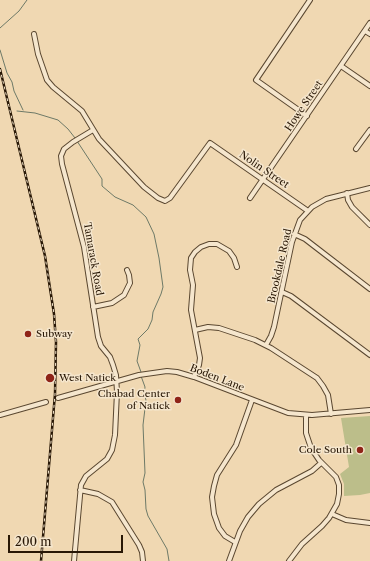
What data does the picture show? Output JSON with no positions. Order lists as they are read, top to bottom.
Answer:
{
  "streets": {
    "street": [
      "Howe Street",
      "Nolin Street",
      "Tamarack Road",
      "Brookdale Road",
      "Boden Lane"
    ]
  },
  "crossings": [
    ["Howe Street", "Nolin Street"],
    ["Nolin Street", "Tamarack Road"],
    ["Nolin Street", "Brookdale Road"],
    ["Tamarack Road", "Boden Lane"]
  ],
  "places": [
    "Subway",
    "West Natick",
    "Chabad Center of Natick",
    "Cole South"
  ],
  "scale_bar": "200 m"
}
